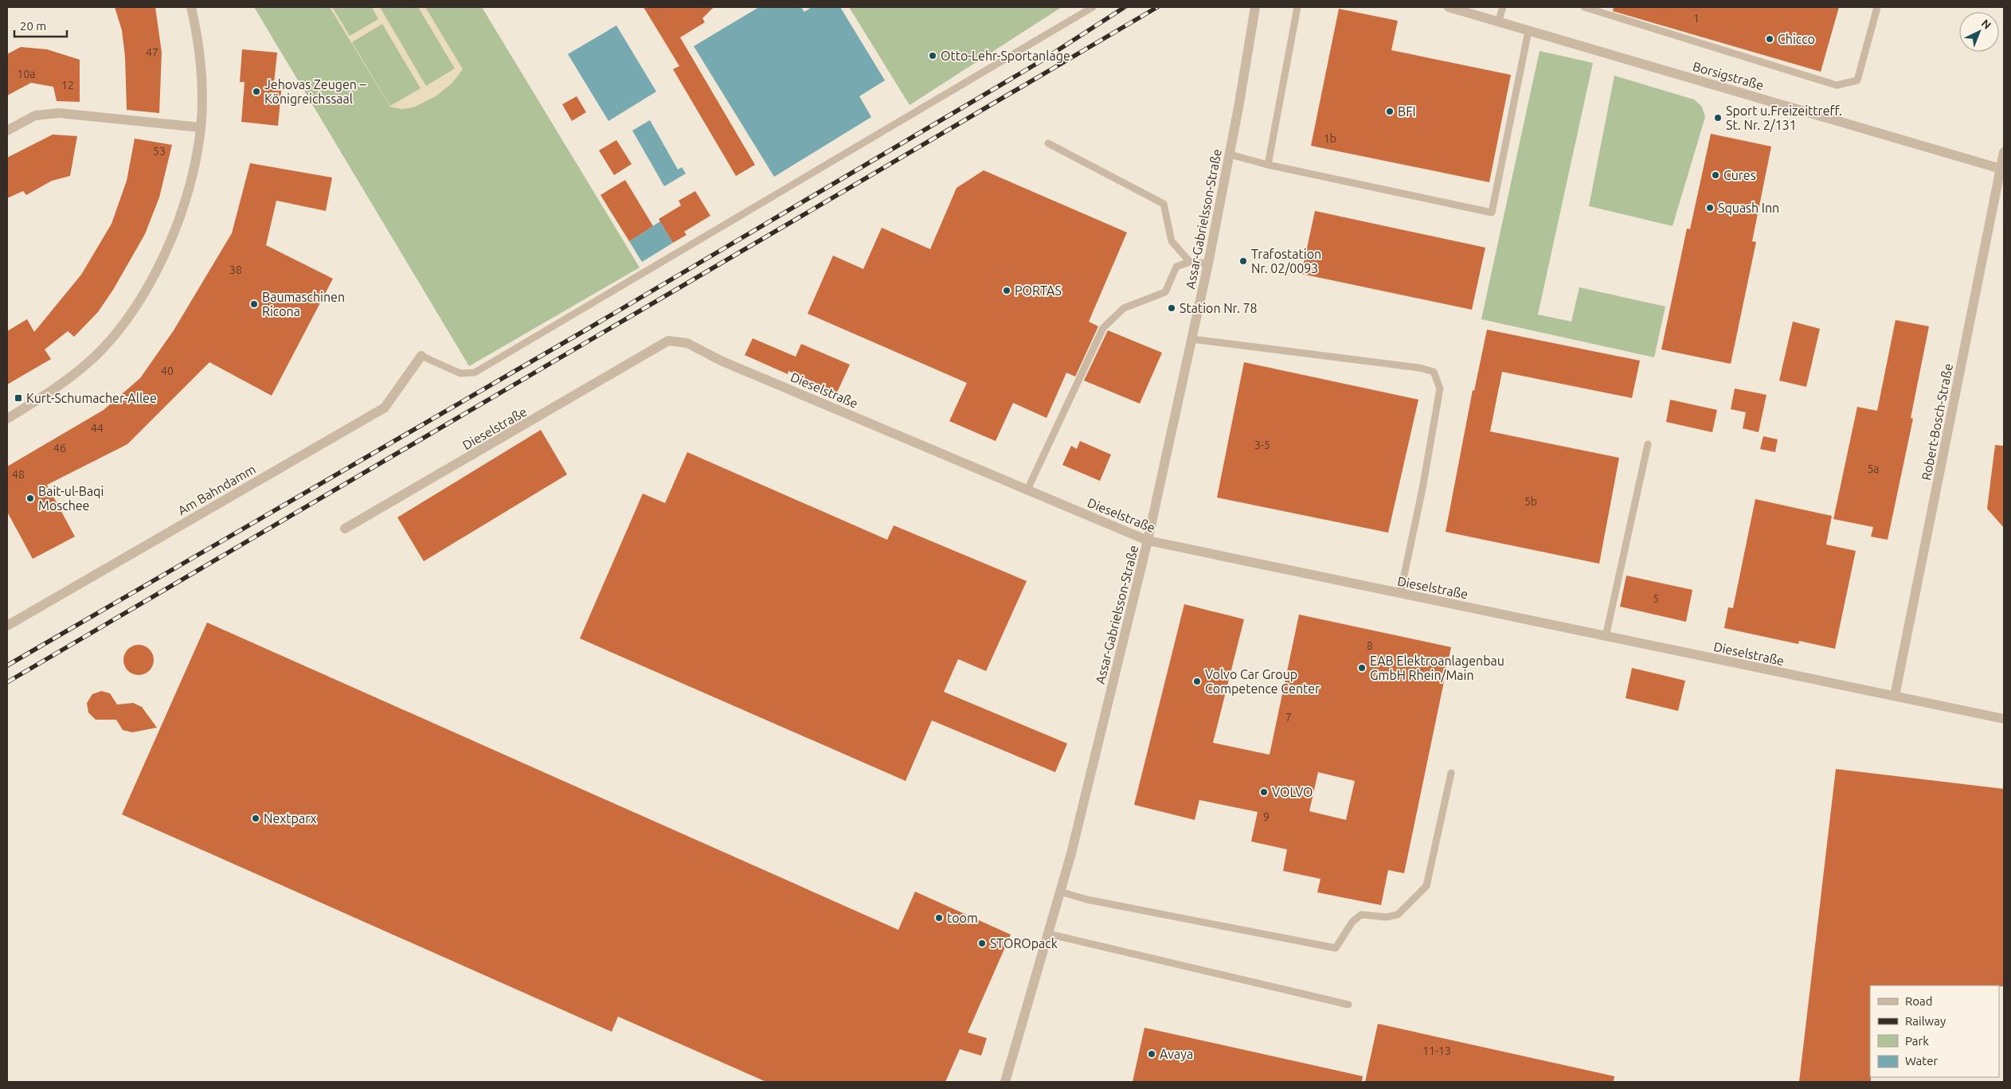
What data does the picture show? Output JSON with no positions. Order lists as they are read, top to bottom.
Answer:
{
  "streets": {
    "street": [
      "Borsigstraße",
      "Assar-Gabrielsson-Straße",
      "Dieselstraße",
      "Robert-Bosch-Straße",
      "Am Bahndamm"
    ]
  },
  "crossings": [
    ["Borsigstraße", "Robert-Bosch-Straße"],
    ["Assar-Gabrielsson-Straße", "Dieselstraße"],
    ["Dieselstraße", "Robert-Bosch-Straße"]
  ],
  "places": {
    "other": [
      "Chicco",
      "Otto-Lehr-Sportanlage",
      "Jehovas Zeugen – Königreichssaal",
      "BFI",
      "Sport u.Freizeittreff. St. Nr. 2/131",
      "Cures",
      "Squash Inn",
      "Trafostation Nr. 02/0093",
      "PORTAS",
      "Baumaschinen Ricona",
      "Station Nr. 78",
      "Bait-ul-Baqi Moschee",
      "EAB Elektroanlagenbau GmbH Rhein/Main",
      "Volvo Car Group Competence Center",
      "VOLVO",
      "Nextparx",
      "toom",
      "STOROpack",
      "Avaya"
    ],
    "transit": ["Kurt-Schumacher-Allee"]
  },
  "house_numbers": [
    "1",
    "47",
    "10a",
    "12",
    "1b",
    "53",
    "38",
    "40",
    "44",
    "3-5",
    "46",
    "5a",
    "48",
    "5b",
    "5",
    "8",
    "7",
    "9",
    "11-13"
  ],
  "legend": [
    "Road",
    "Railway",
    "Park",
    "Water"
  ],
  "scale_bar": "20 m",
  "north": "top right"
}
